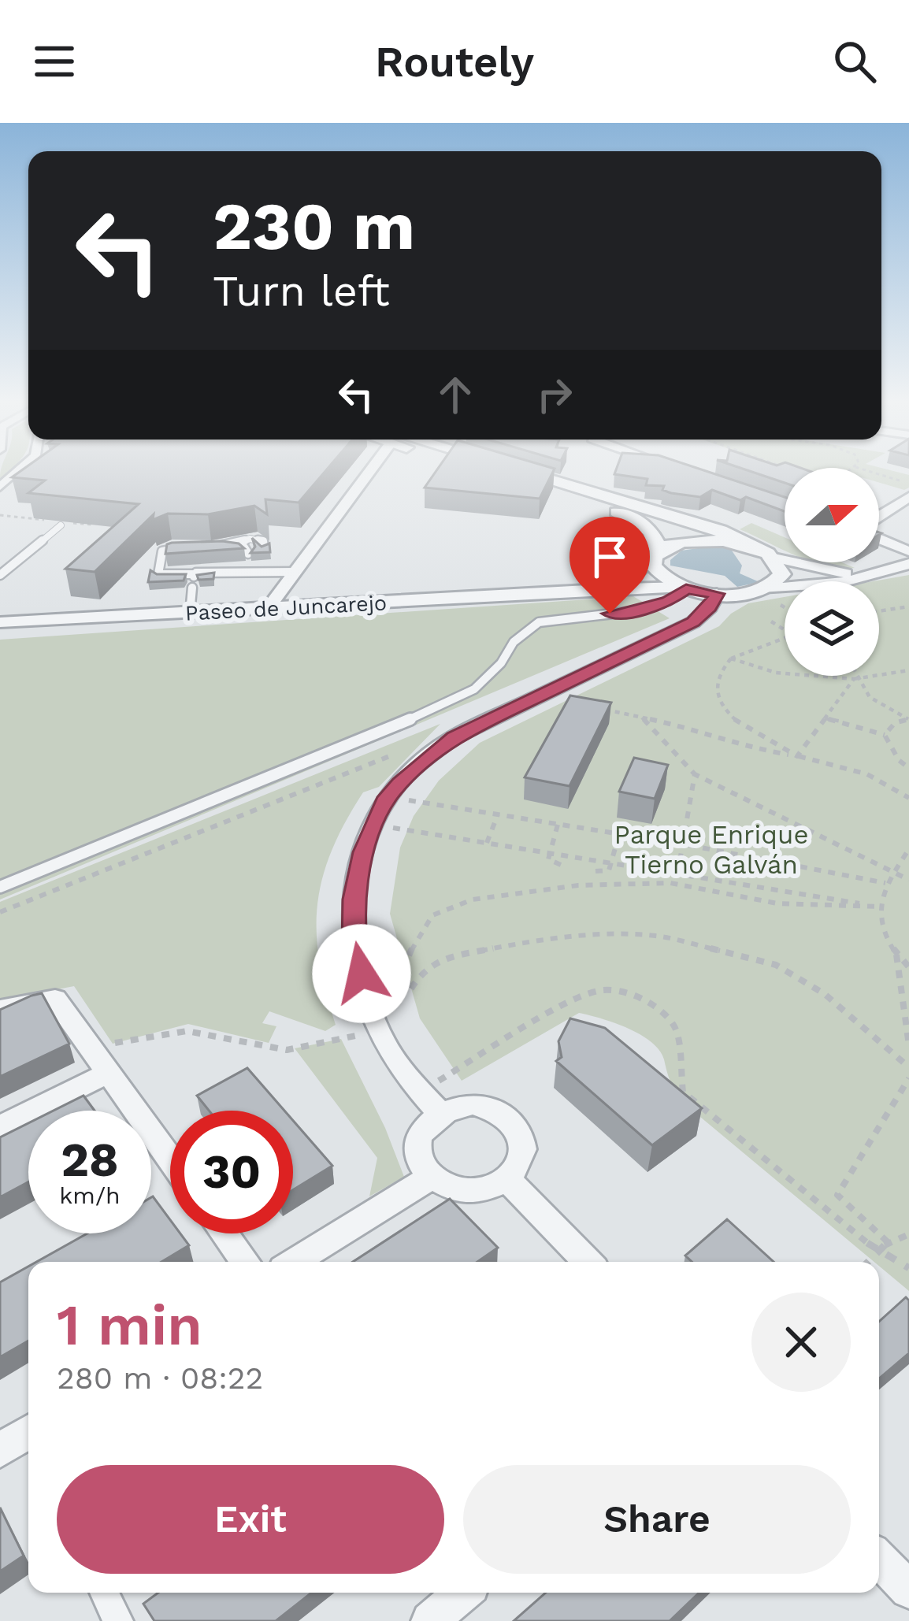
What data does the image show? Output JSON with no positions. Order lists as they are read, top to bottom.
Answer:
{
  "streets": {
    "street": ["Paseo de Juncarejo"]
  },
  "parks": ["Parque Enrique Tierno Galván"],
  "north": "right",
  "page": {
    "header": "Routely",
    "turn": ["230 m", "Turn left"],
    "speed": "28 km/h",
    "limit": "30",
    "heading": ["1 min", "280 m · 08:22"],
    "buttons": ["Exit", "Share"]
  }
}
